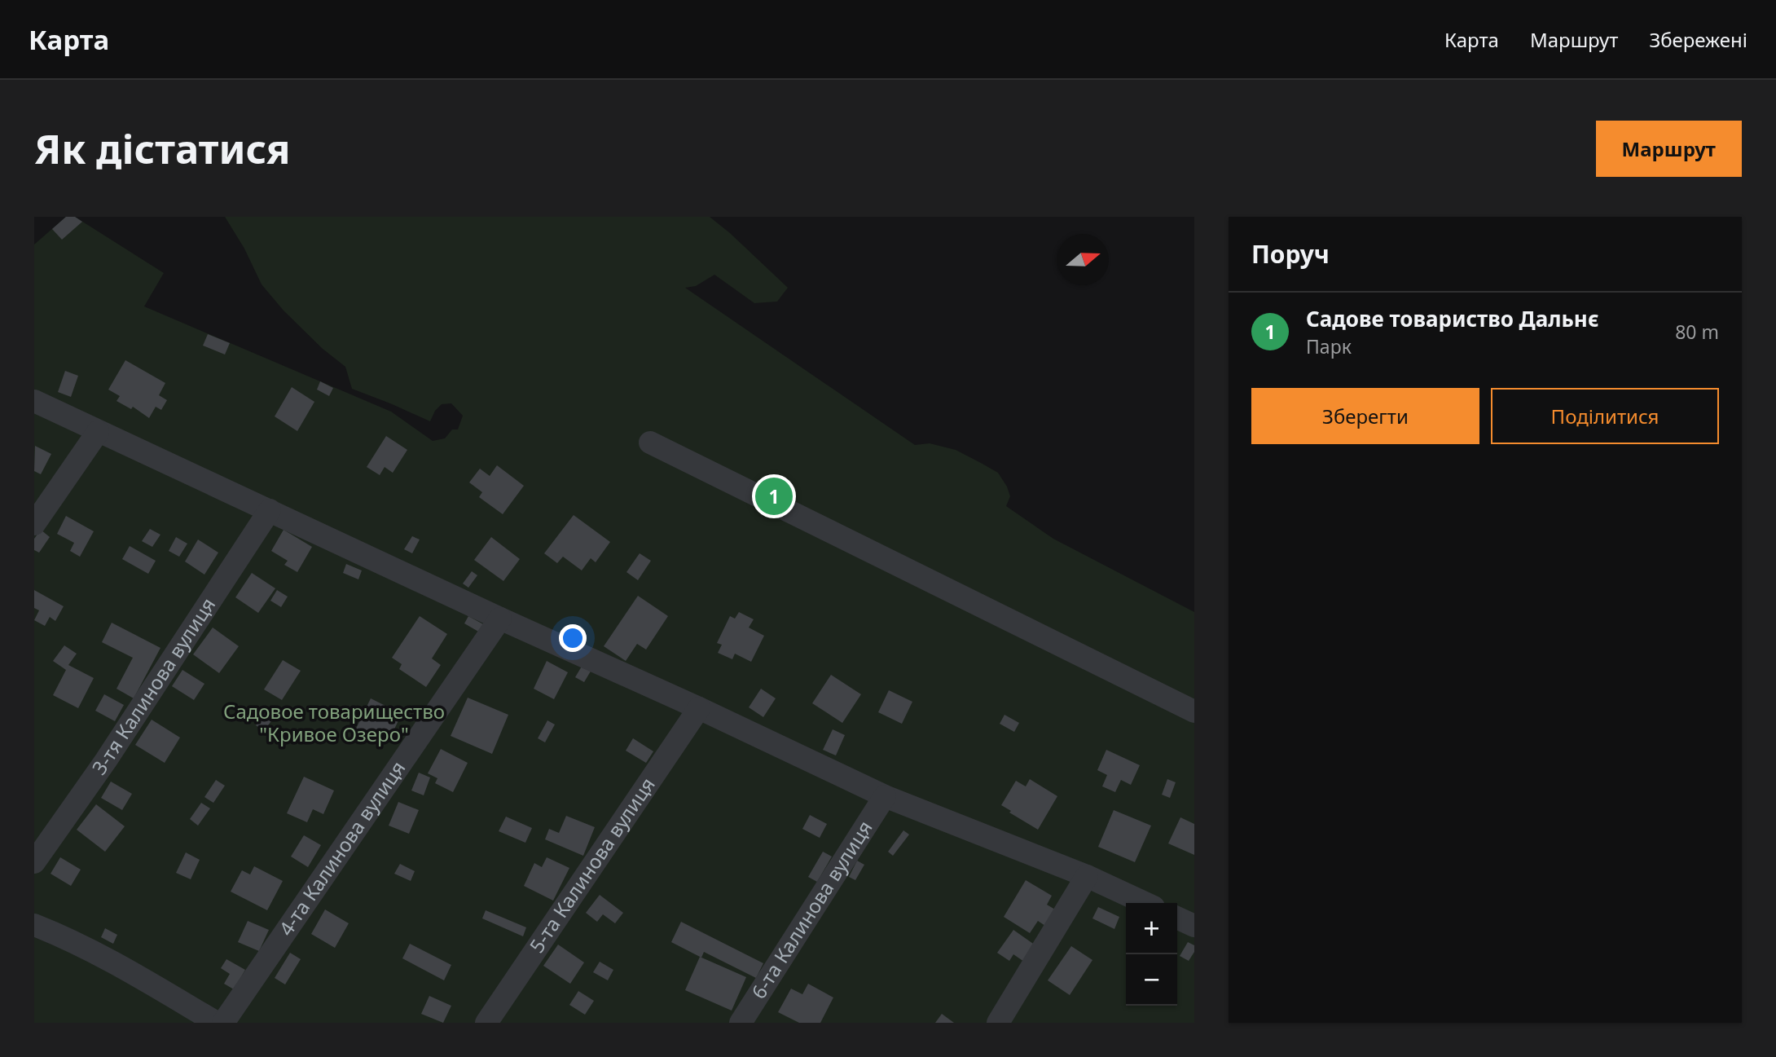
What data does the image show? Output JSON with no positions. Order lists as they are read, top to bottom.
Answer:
{
  "streets": {
    "street": [
      "3-тя Калинова вулиця",
      "4-та Калинова вулиця",
      "5-та Калинова вулиця",
      "6-та Калинова вулиця"
    ]
  },
  "parks": ["Садовое товарищество \"Кривое Озеро\""],
  "north": "right",
  "page": {
    "header": "Карта",
    "nav": ["Карта", "Маршрут", "Збережені"],
    "buttons": [
      "Маршрут",
      ["Зберегти", "Поділитися"]
    ],
    "title": "Як дістатися",
    "heading": "Поруч",
    "list": [
      {
        "mark": "1",
        "name": "Садове товариство Дальнє",
        "note": "Парк",
        "value": "80 m"
      }
    ],
    "pins": "1",
    "map_buttons": ["+", "−"]
  }
}
